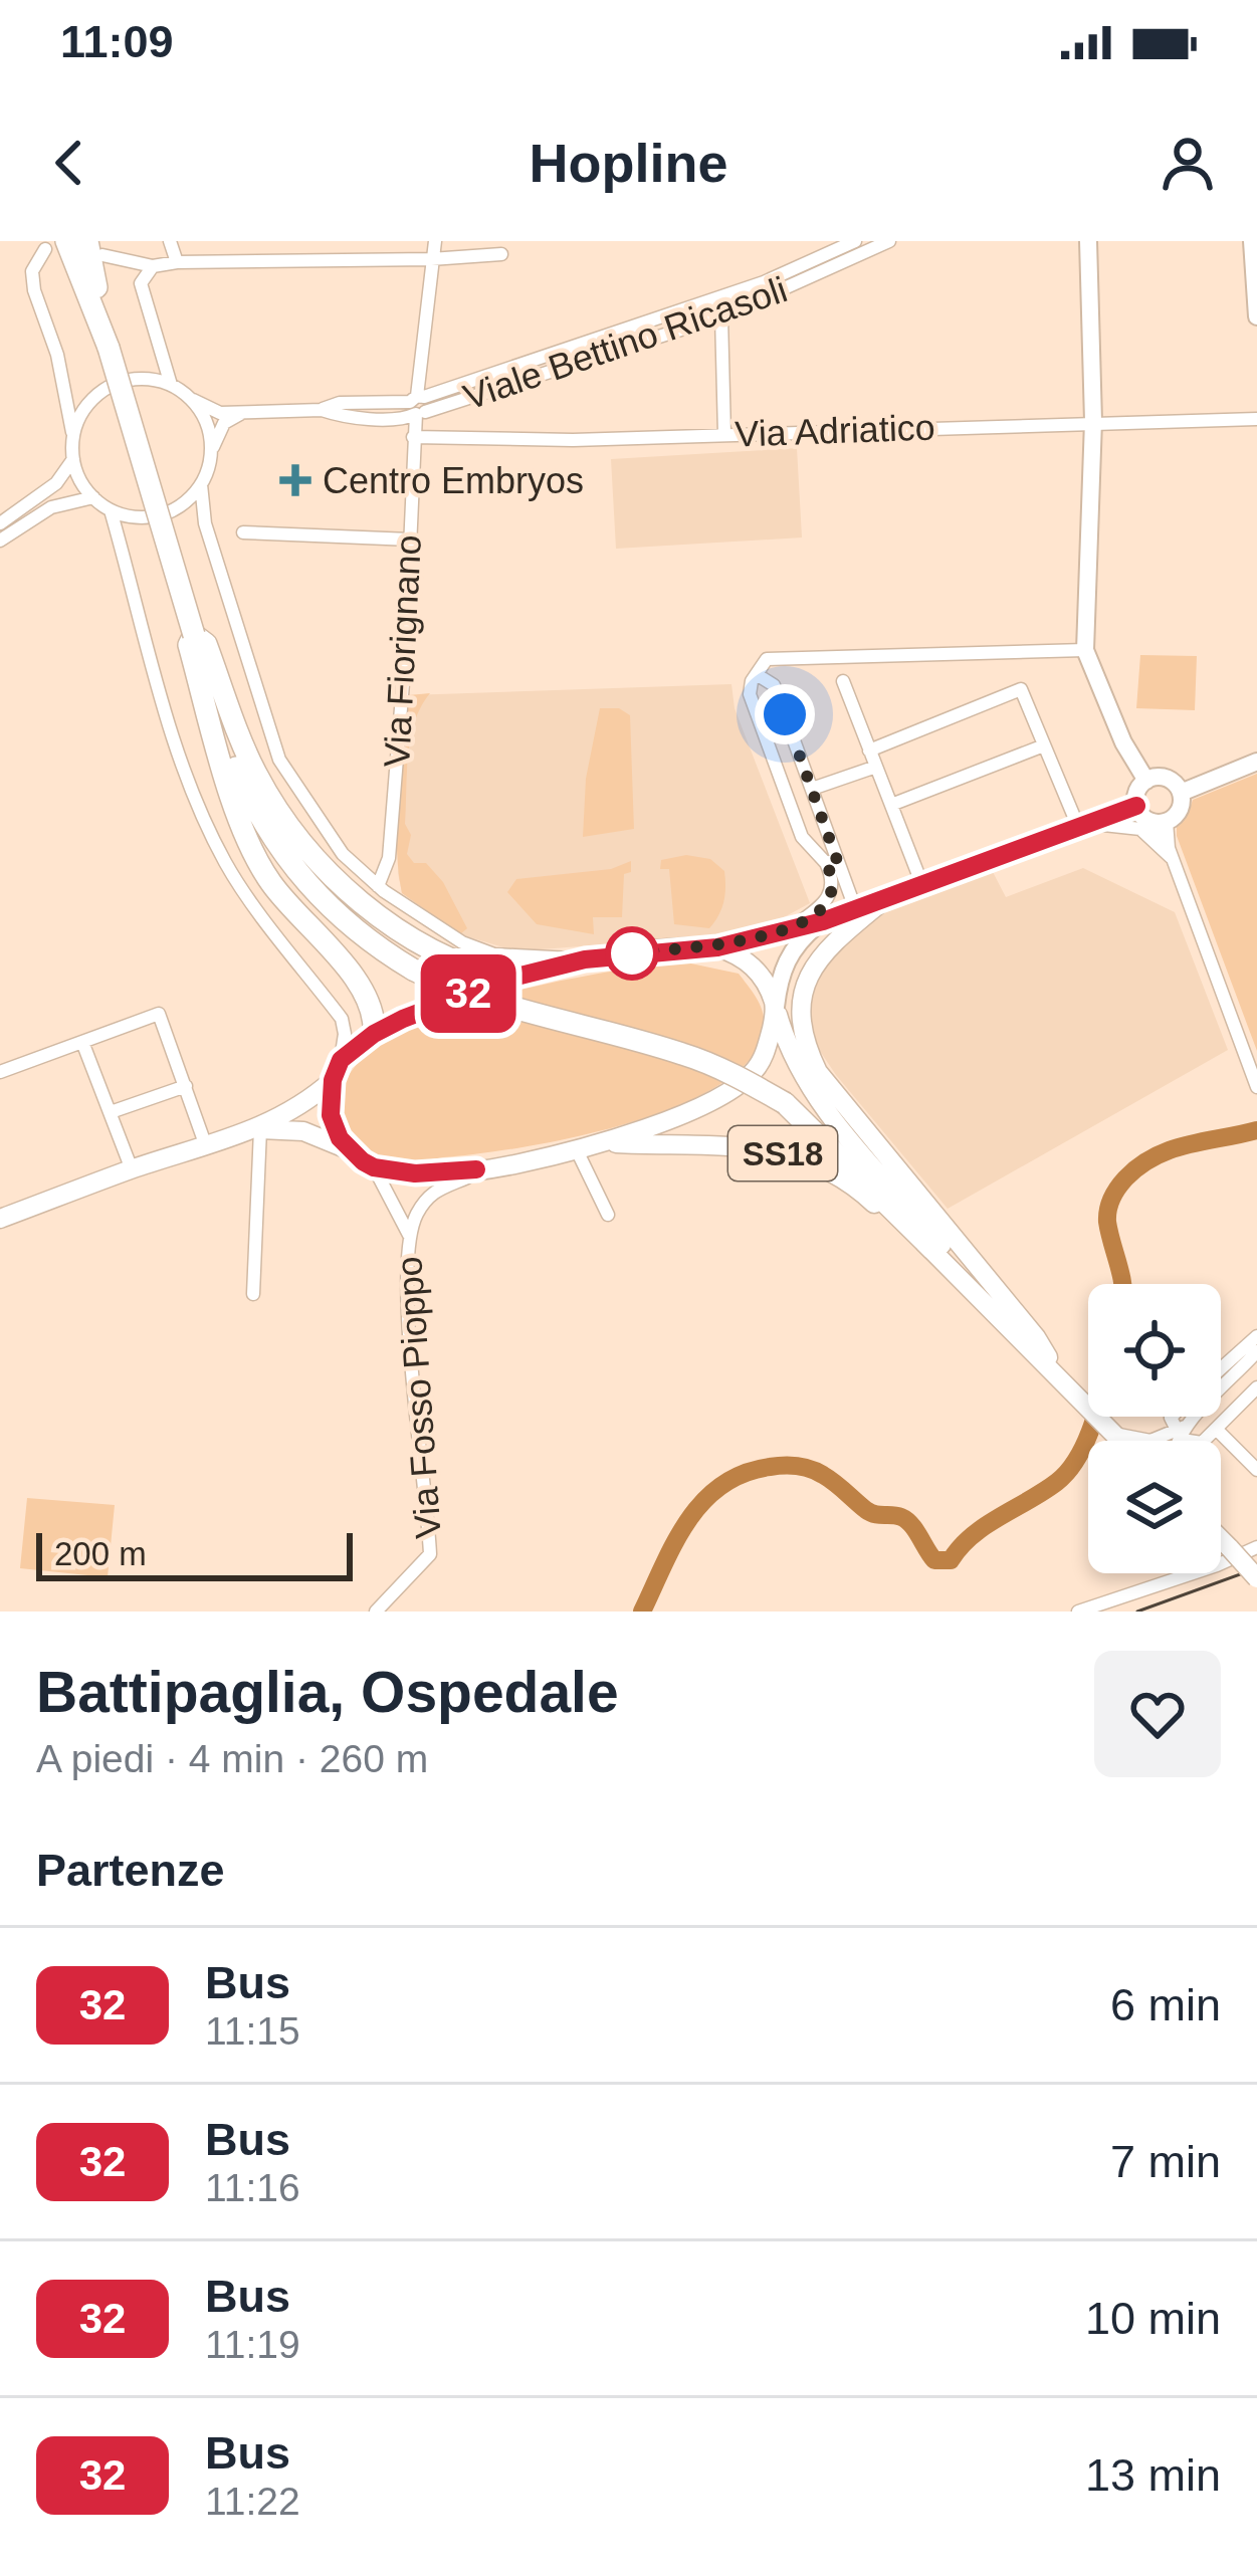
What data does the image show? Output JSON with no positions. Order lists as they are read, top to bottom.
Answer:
{
  "streets": {
    "main road": ["SS18"],
    "street": [
      "Viale Bettino Ricasoli",
      "Via Adriatico",
      "Via Fiorignano",
      "Via Fosso Pioppo"
    ]
  },
  "crossings": [
    ["Viale Bettino Ricasoli", "Via Fiorignano"],
    ["Via Adriatico", "Via Fiorignano"]
  ],
  "places": {
    "health": ["Centro Embryos"]
  },
  "lines": ["bus line 32"],
  "scale_bar": "200 m",
  "page": {
    "status": "11:09",
    "header": "Hopline",
    "on_map": "32",
    "scale": "200 m",
    "heading": [
      ["Battipaglia, Ospedale", "A piedi · 4 min · 260 m"],
      "Partenze"
    ],
    "list": [
      {
        "mark": "32",
        "name": "Bus",
        "note": "11:15",
        "value": "6 min"
      },
      {
        "mark": "32",
        "name": "Bus",
        "note": "11:16",
        "value": "7 min"
      },
      {
        "mark": "32",
        "name": "Bus",
        "note": "11:19",
        "value": "10 min"
      },
      {
        "mark": "32",
        "name": "Bus",
        "note": "11:22",
        "value": "13 min"
      }
    ]
  }
}
